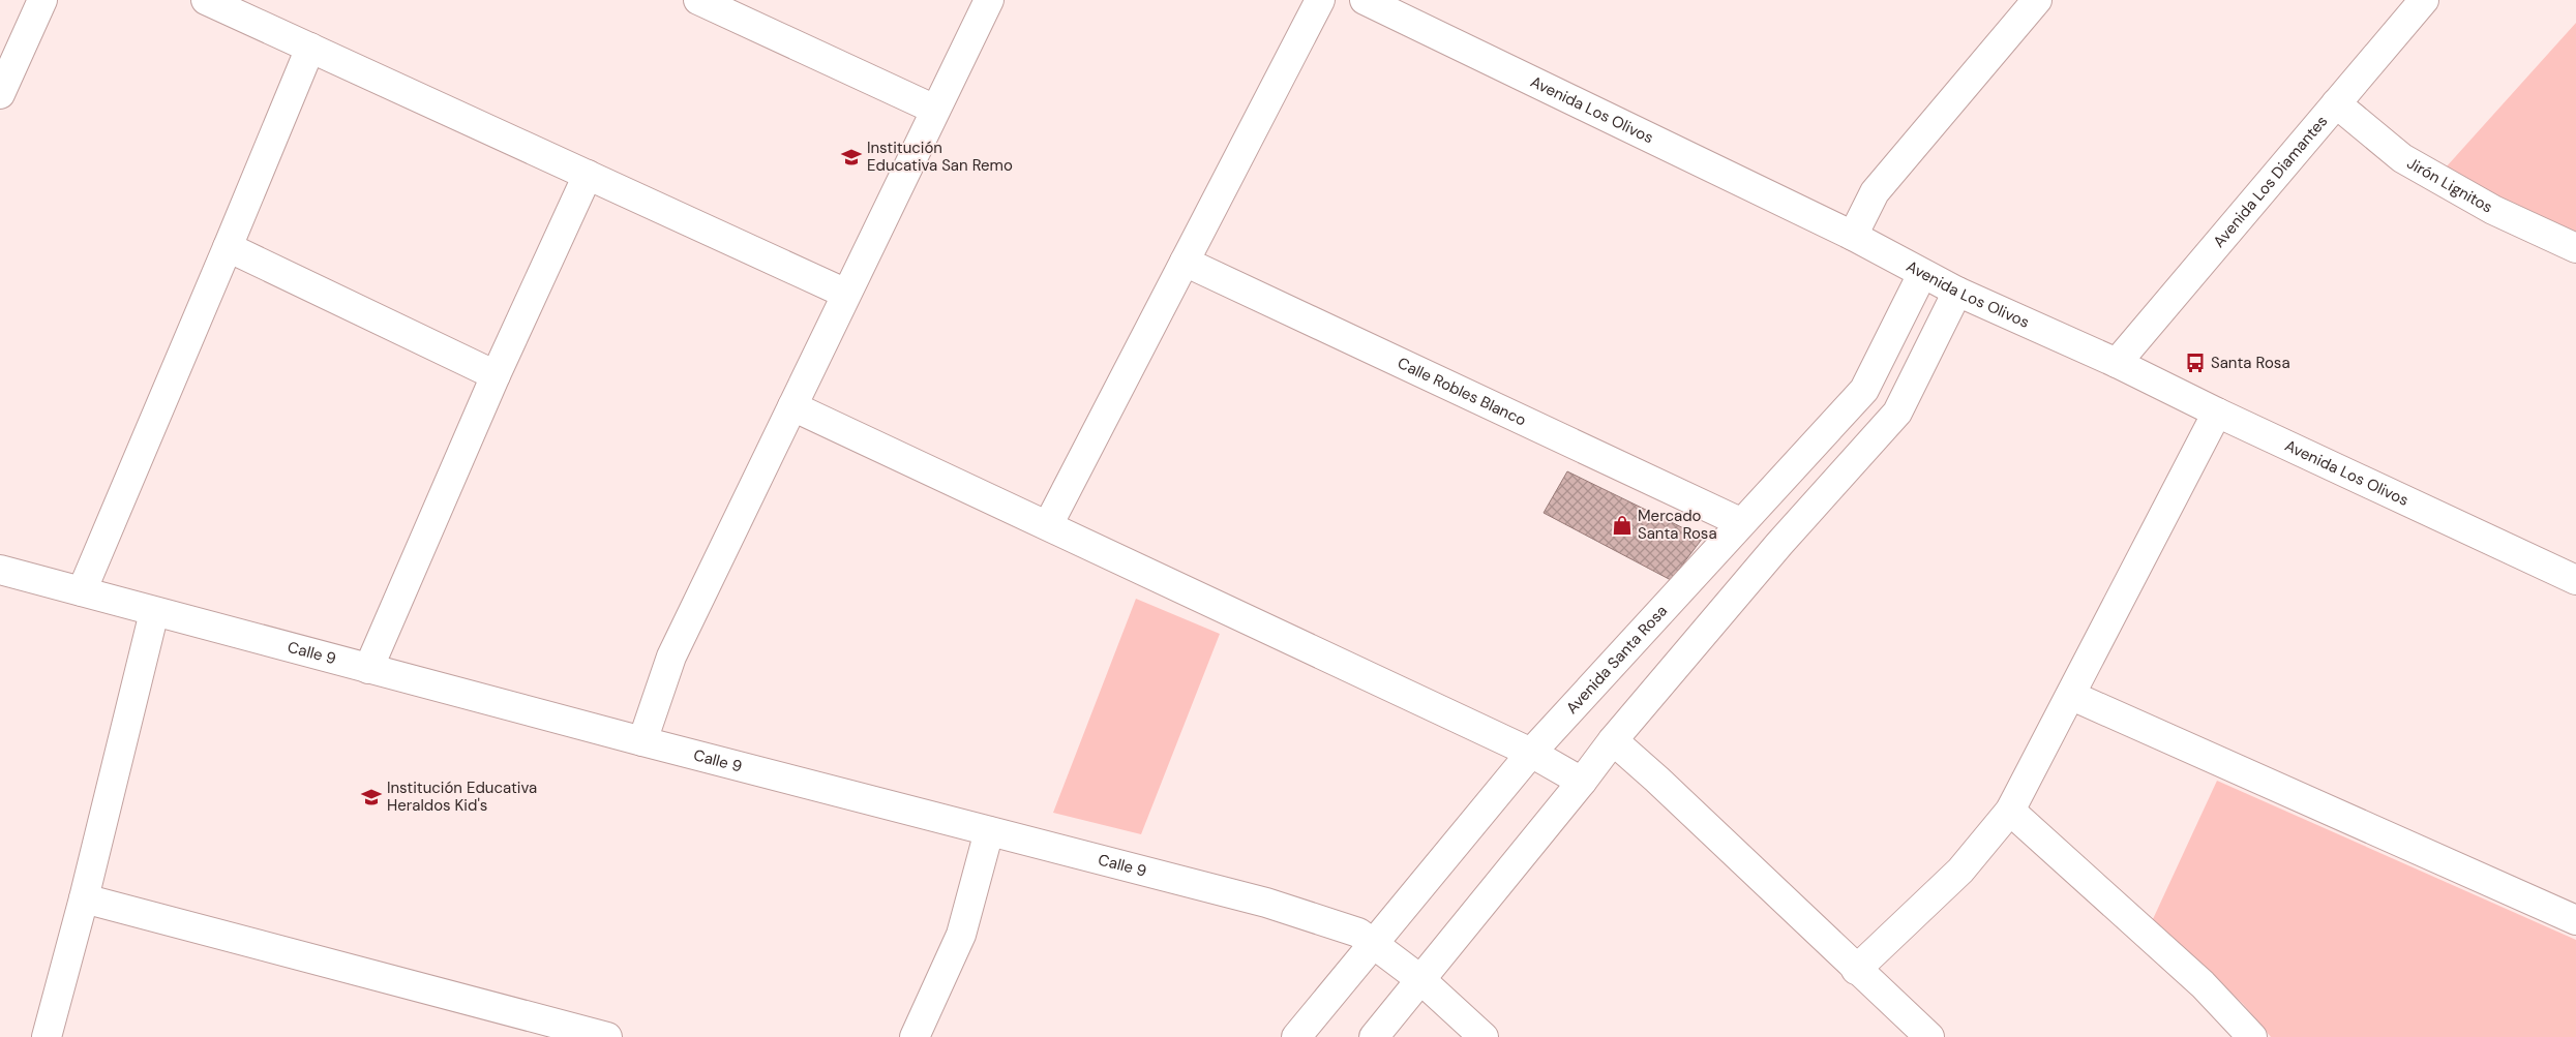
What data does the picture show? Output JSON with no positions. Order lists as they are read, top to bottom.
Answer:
{
  "streets": {
    "street": [
      "Avenida Los Olivos",
      "Avenida Los Diamantes",
      "Jirón Lignitos",
      "Calle Robles Blanco",
      "Calle 9",
      "Avenida Santa Rosa"
    ]
  },
  "crossings": [
    ["Avenida Los Olivos", "Avenida Los Diamantes"],
    ["Avenida Los Olivos", "Avenida Santa Rosa"],
    ["Avenida Los Diamantes", "Jirón Lignitos"],
    ["Calle Robles Blanco", "Avenida Santa Rosa"],
    ["Calle 9", "Avenida Santa Rosa"]
  ],
  "places": {
    "school or university": ["Institución Educativa San Remo", "Institución Educativa Heraldos Kid's"],
    "bus stop": ["Santa Rosa"],
    "shop": ["Mercado Santa Rosa"]
  }
}
